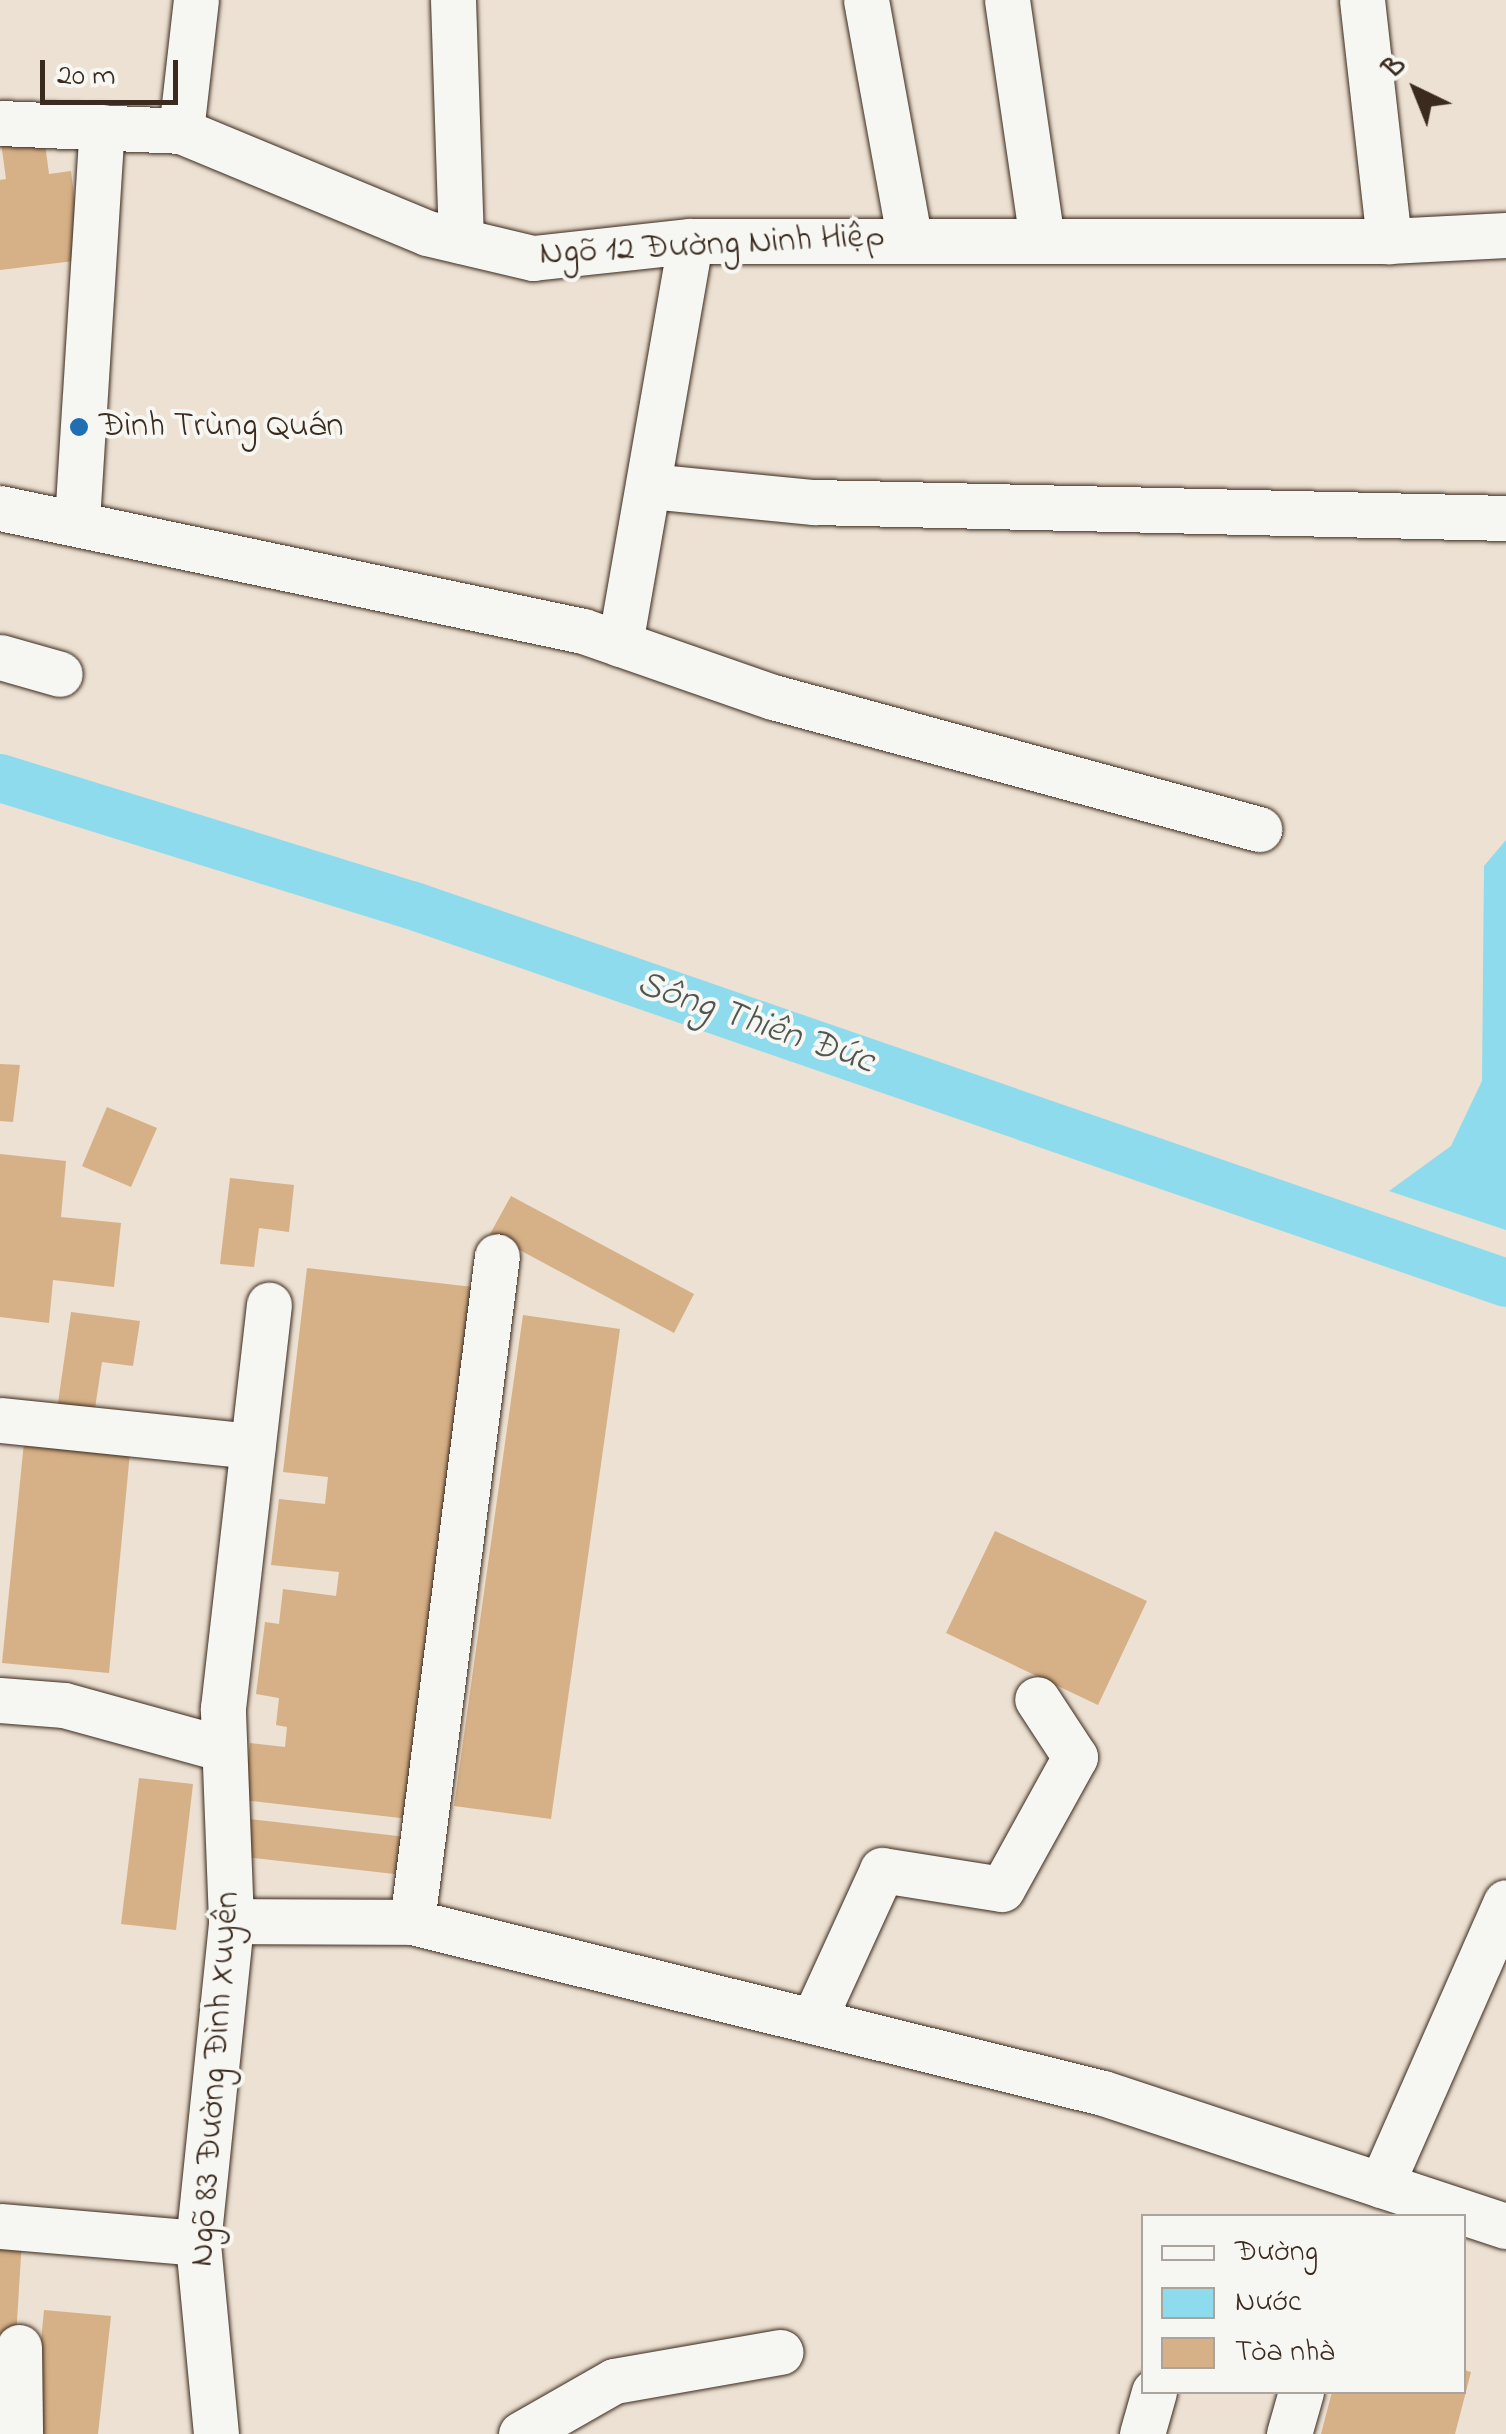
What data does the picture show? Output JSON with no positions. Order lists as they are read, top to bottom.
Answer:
{
  "streets": {
    "street": ["Ngõ 12 Đường Ninh Hiệp", "Ngõ 83 Đường Đình Xuyên"]
  },
  "water": ["Sông Thiên Đức"],
  "places": ["Đình Trùng Quán"],
  "legend": ["Đường", "Nước", "Tòa nhà"],
  "scale_bar": "20 m",
  "north": "top left"
}
